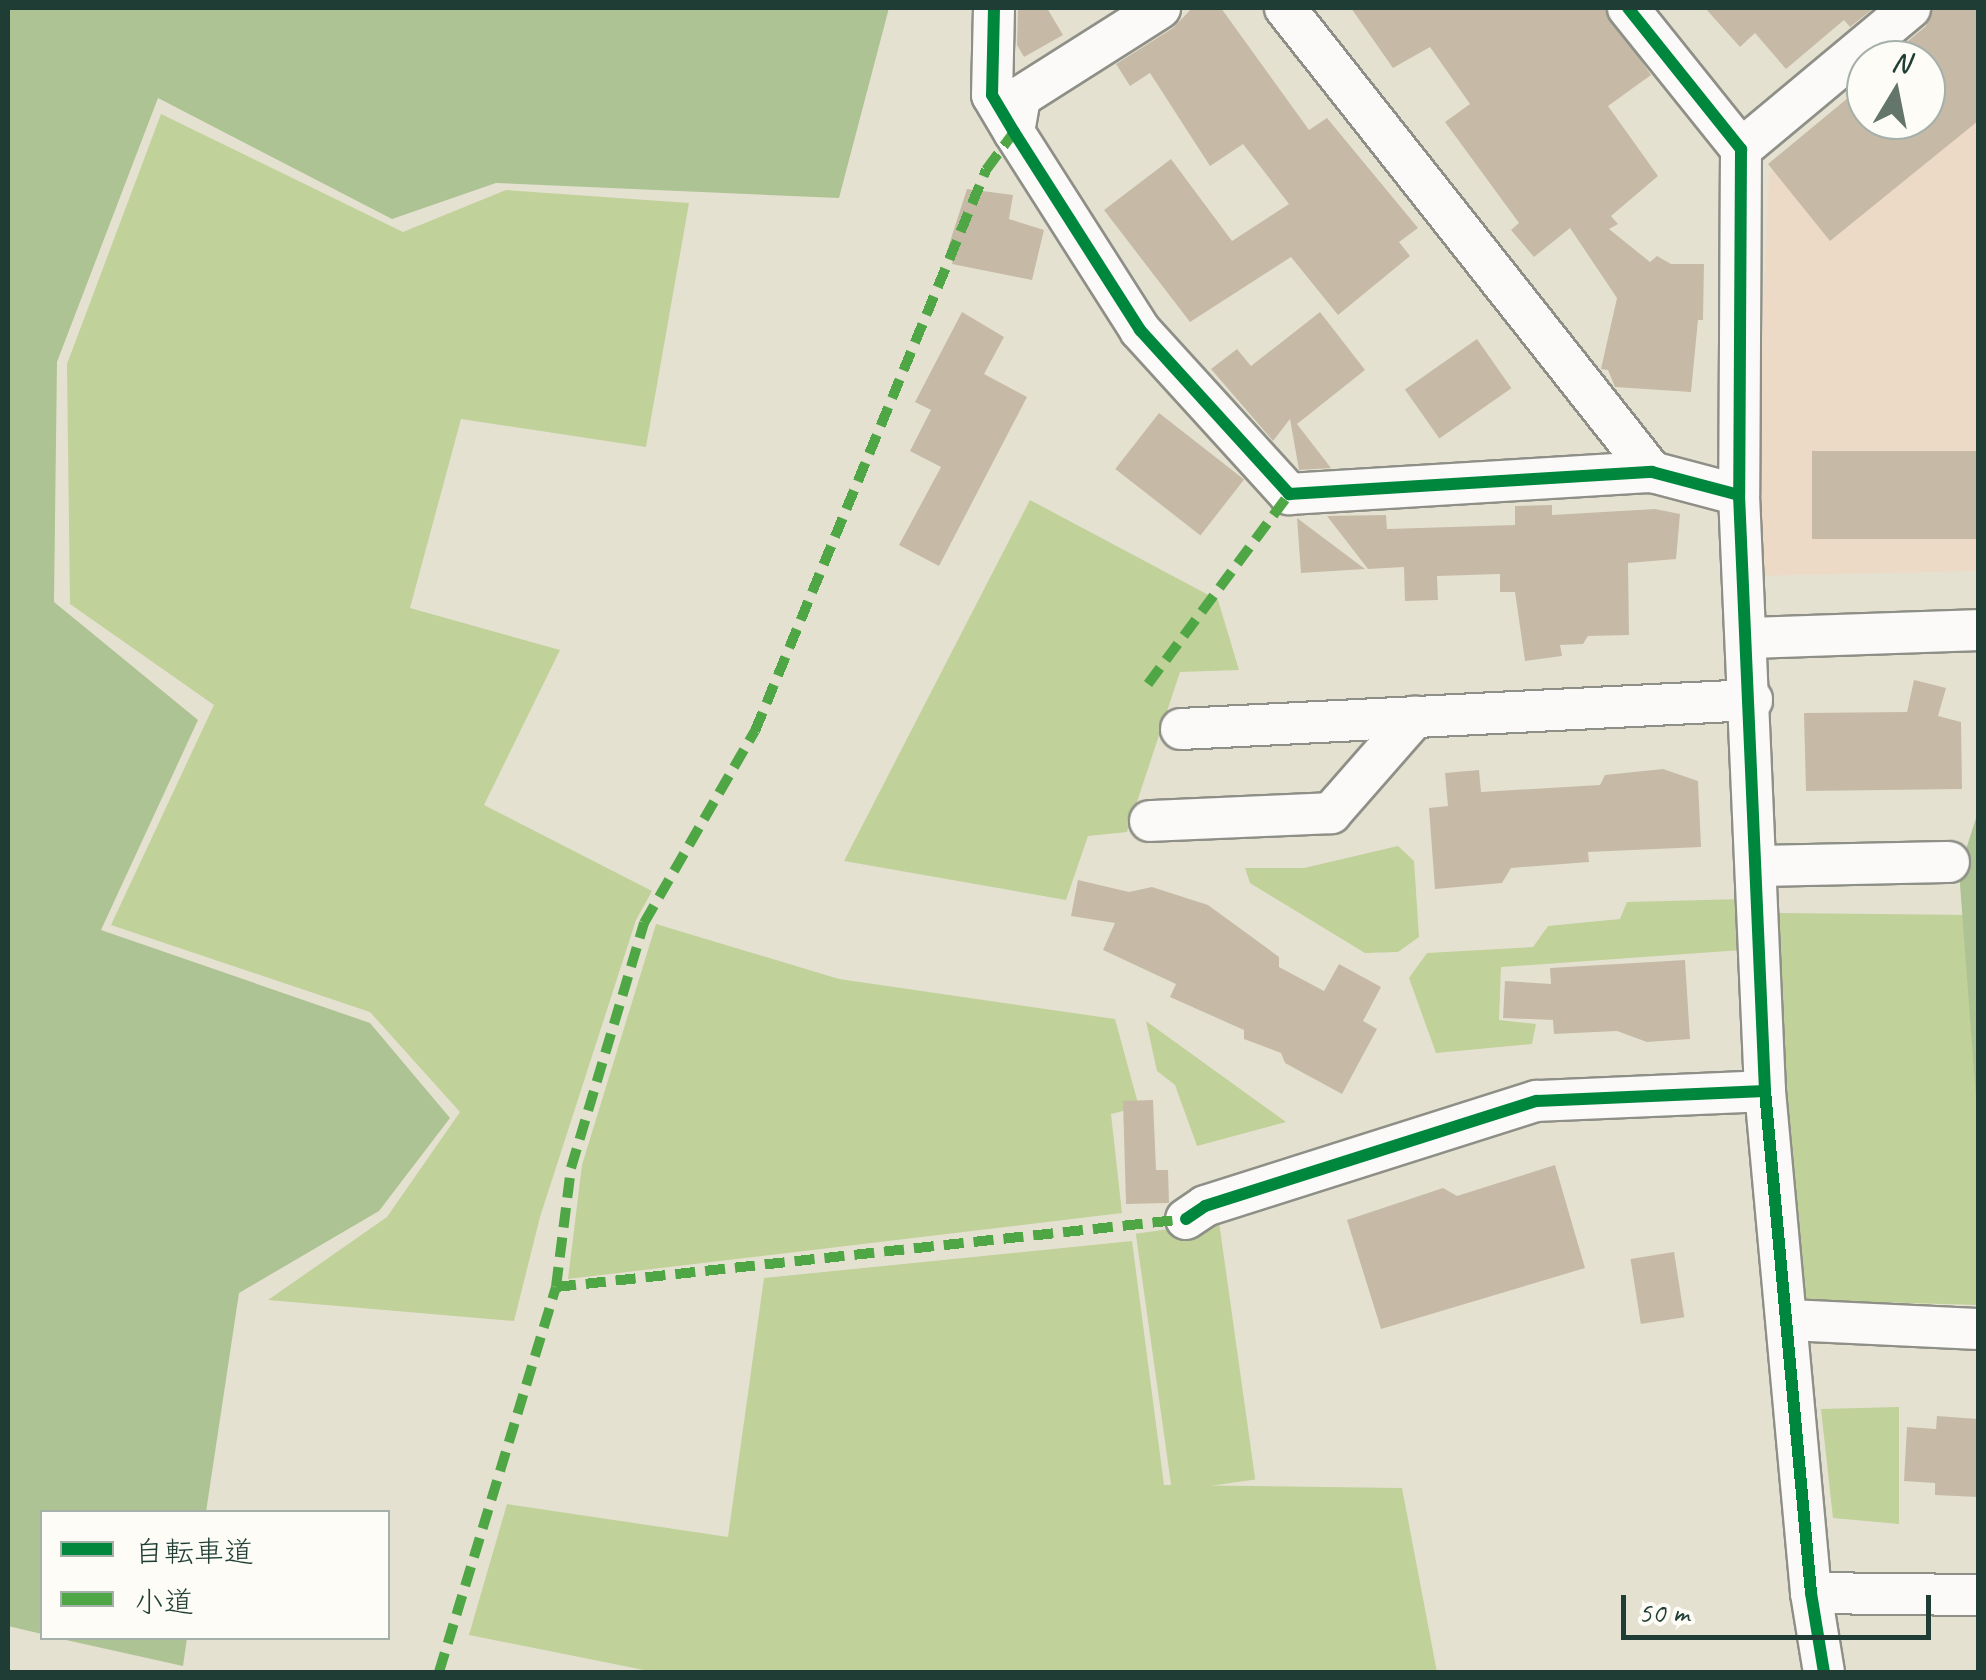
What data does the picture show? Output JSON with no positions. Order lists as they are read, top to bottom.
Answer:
{
  "legend": ["自転車道", "小道"],
  "scale_bar": "50 m",
  "north": "top"
}
